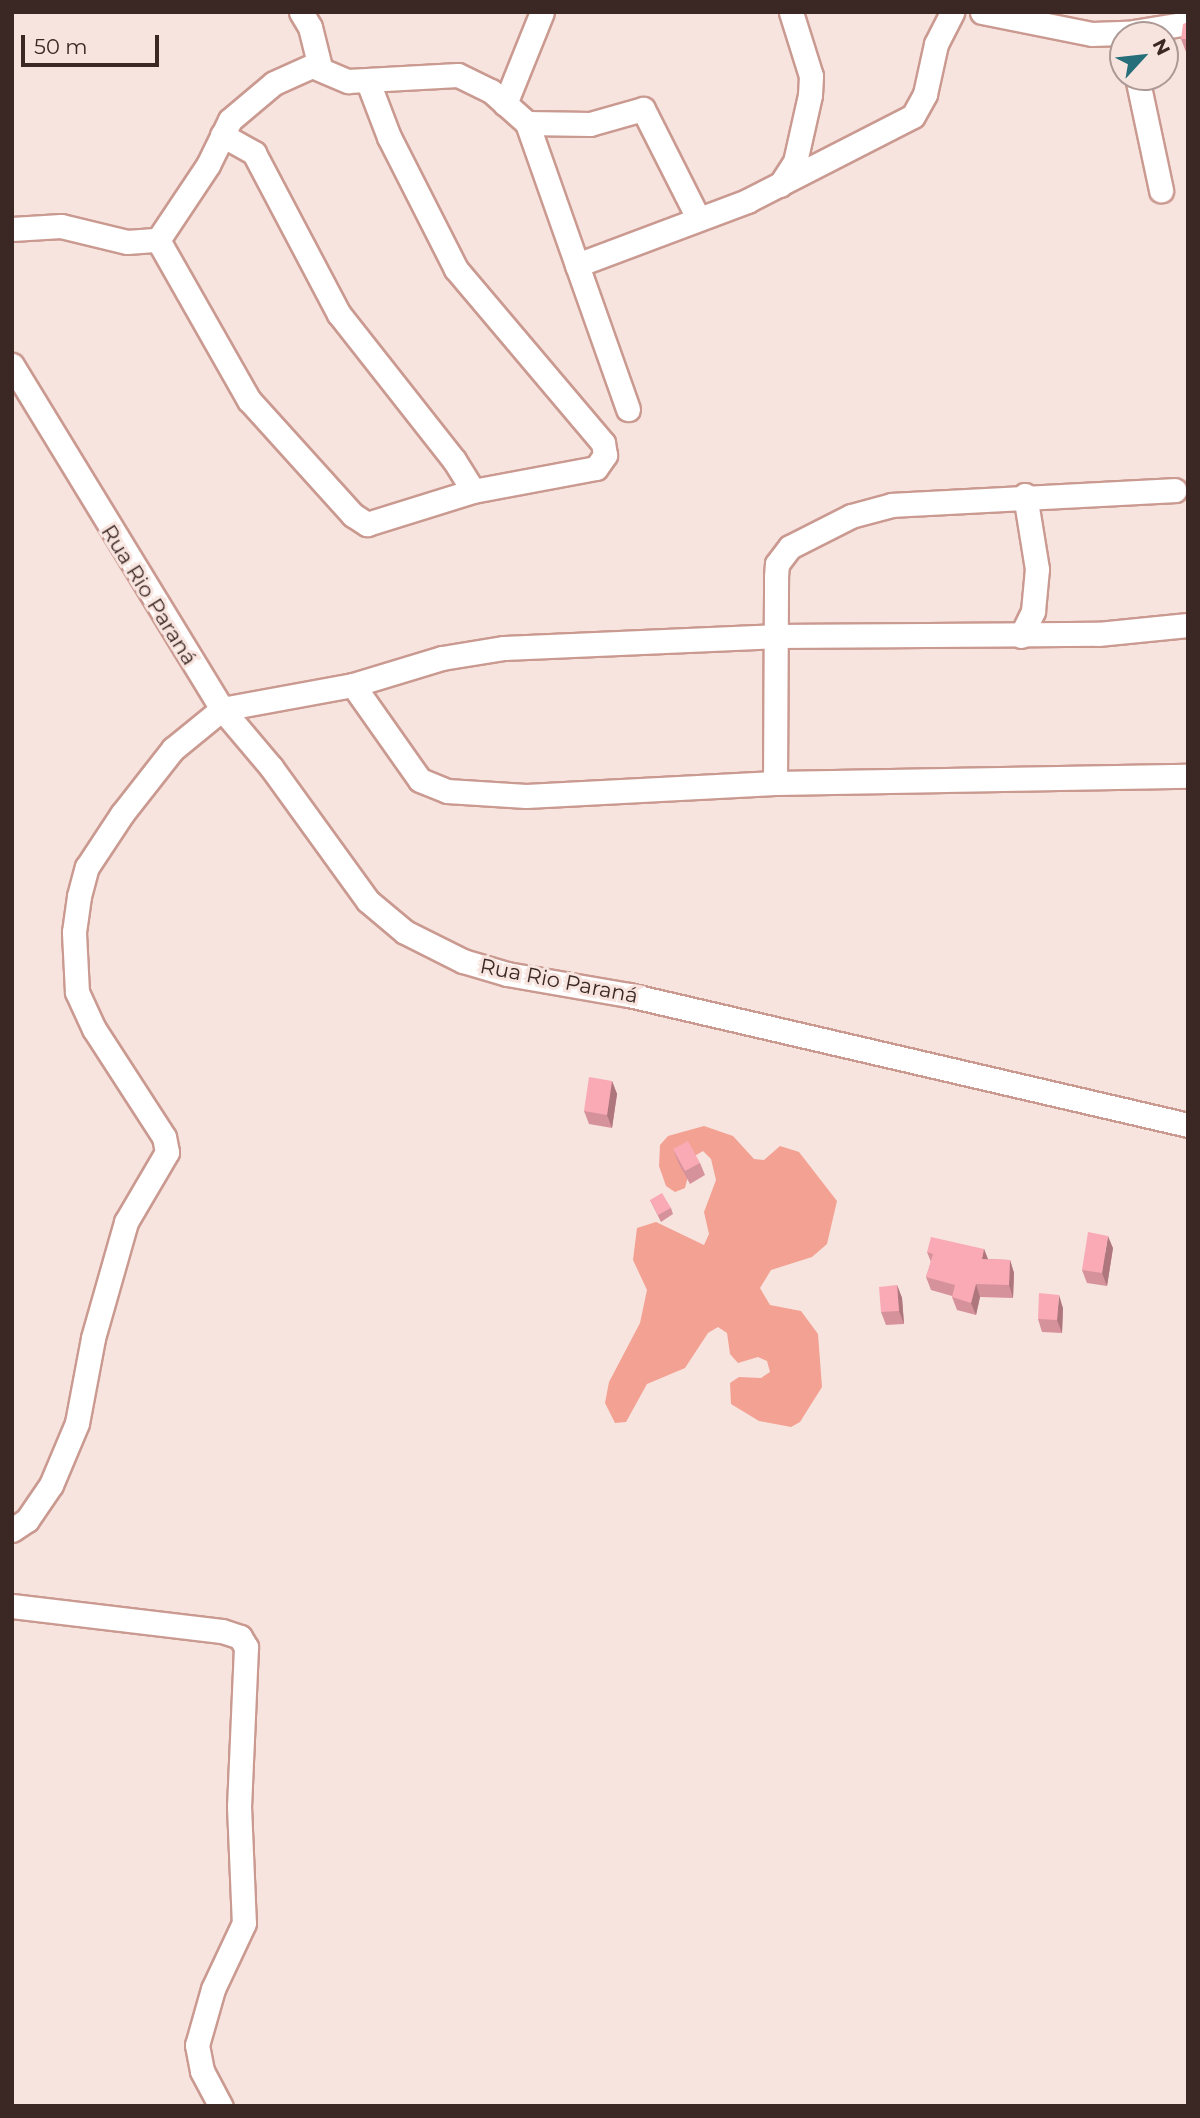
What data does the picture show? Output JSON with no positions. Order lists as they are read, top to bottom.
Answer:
{
  "streets": {
    "street": ["Rua Rio Paraná"]
  },
  "scale_bar": "50 m",
  "north": "top right"
}
